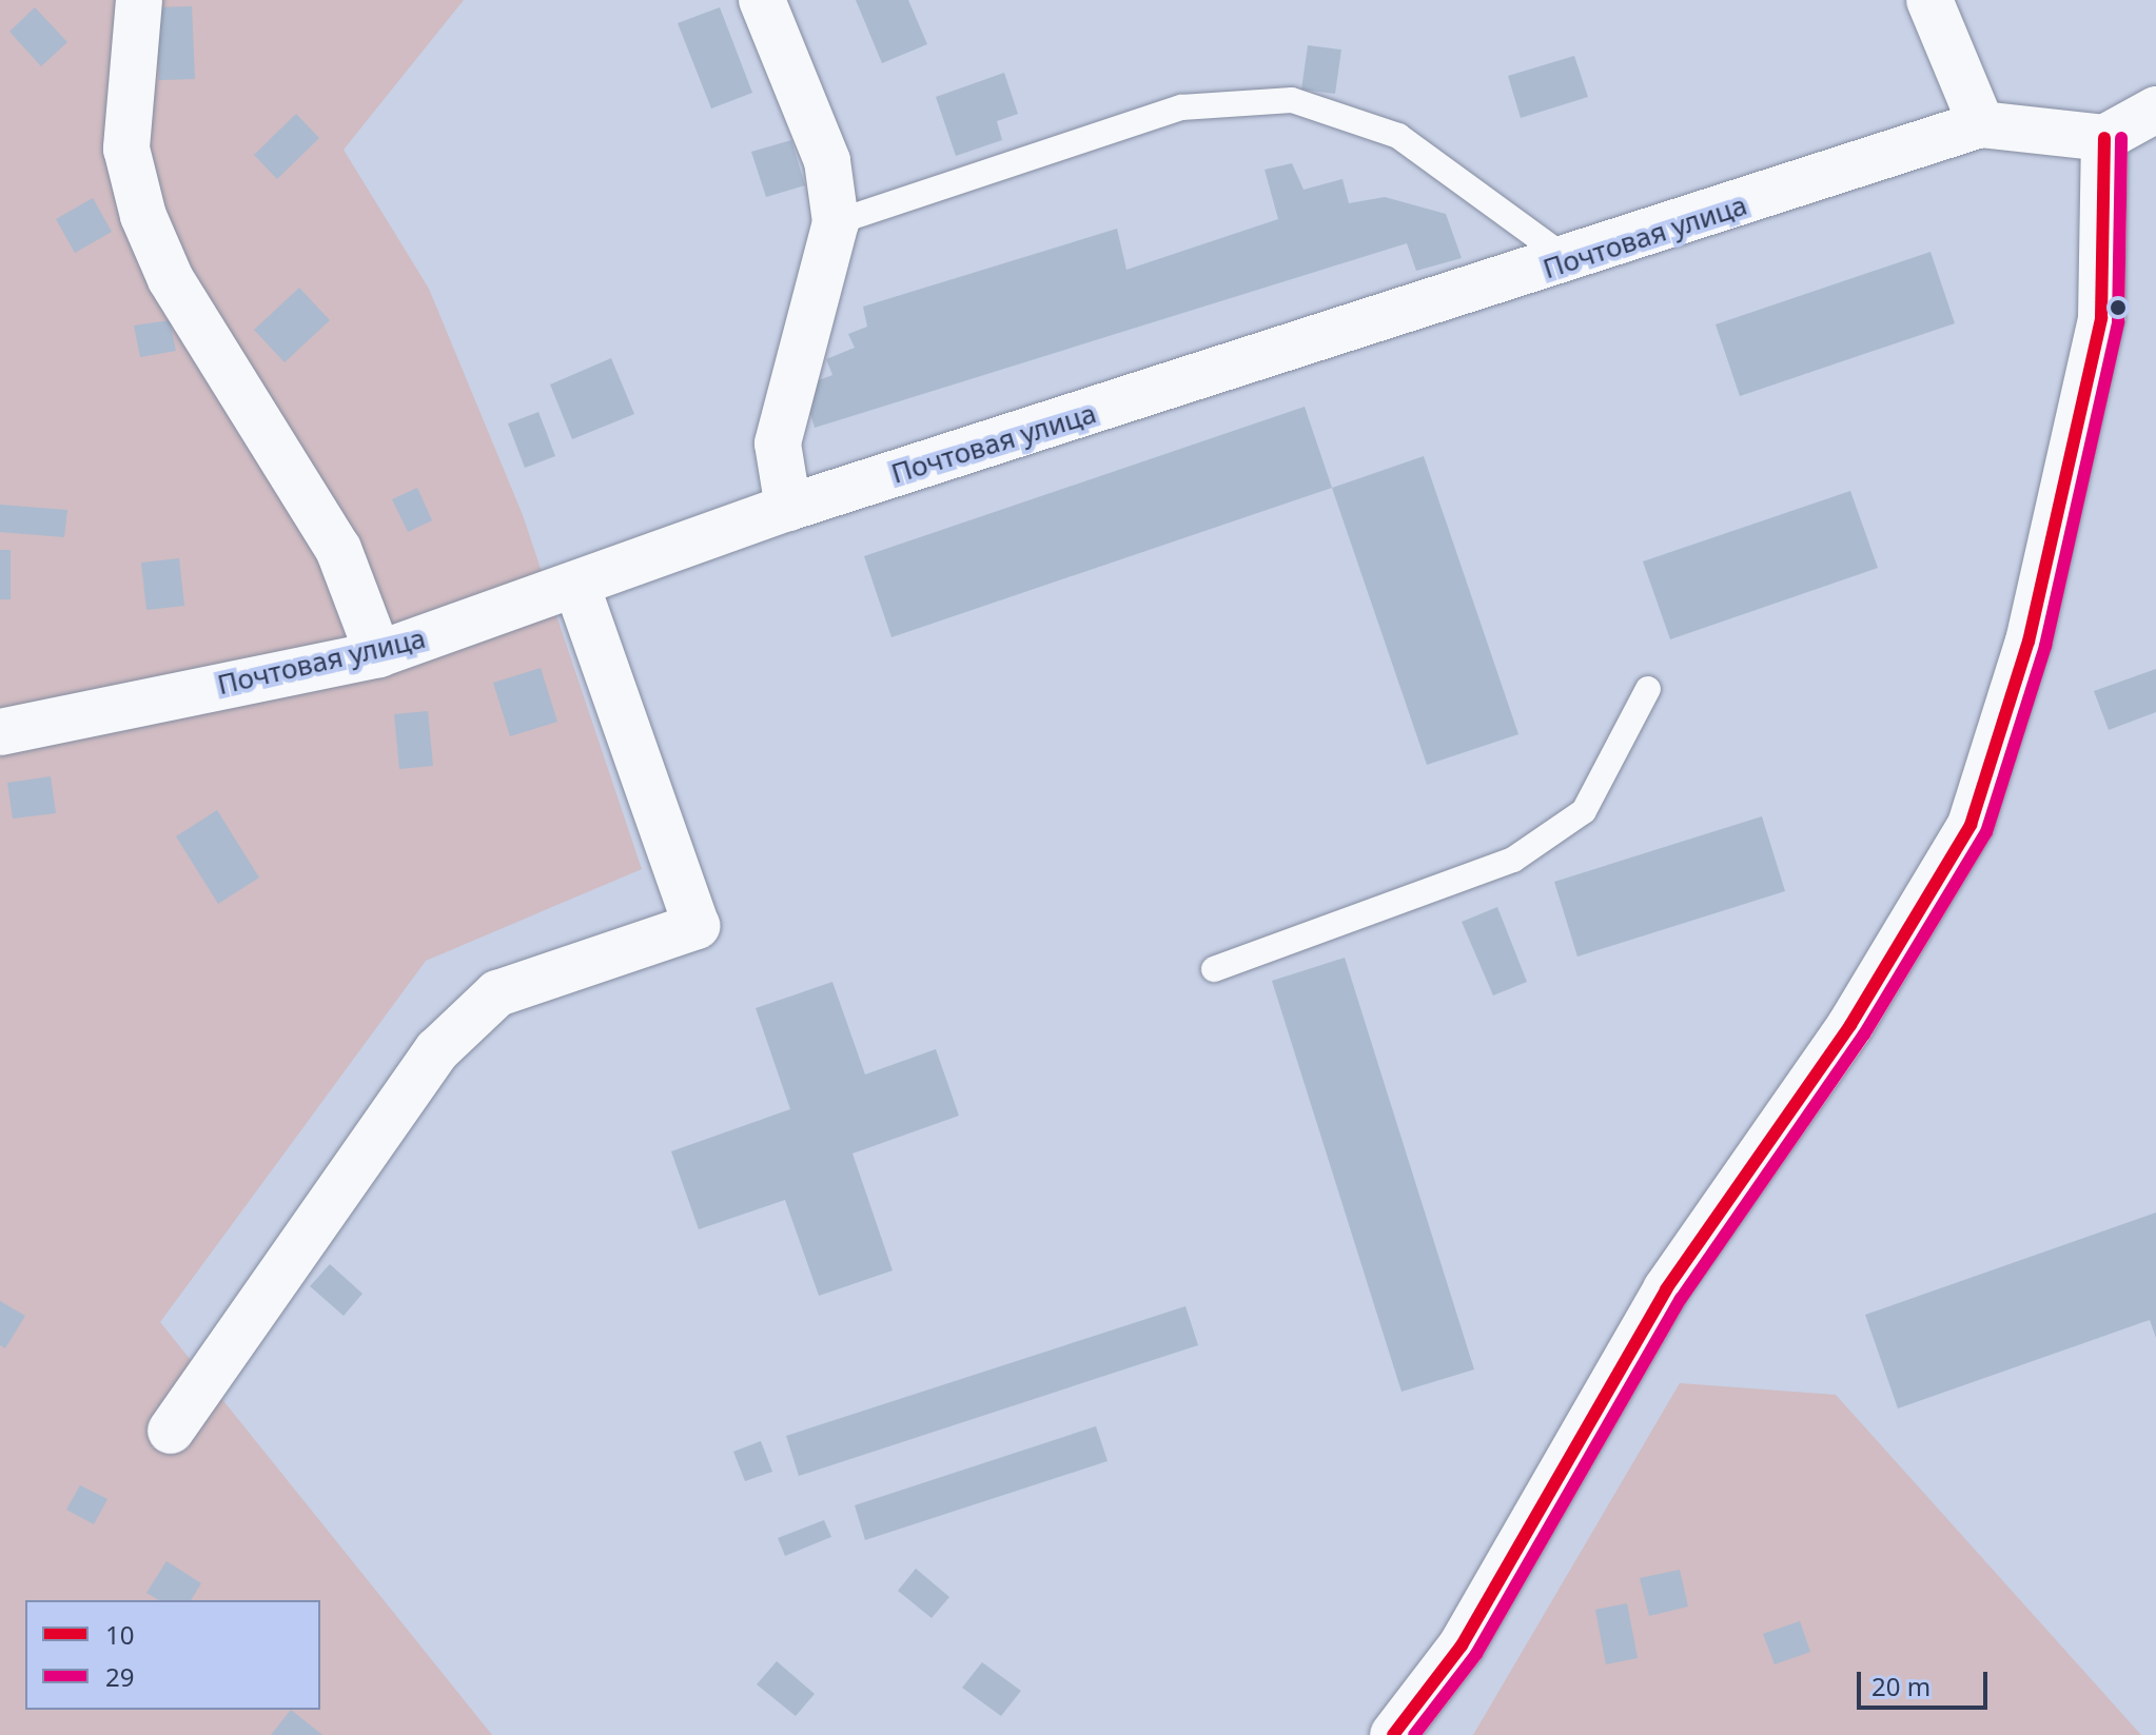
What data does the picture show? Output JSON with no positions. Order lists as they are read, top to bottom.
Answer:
{
  "streets": {
    "street": ["Почтовая улица"]
  },
  "lines": ["transit line 10", "transit line 29"],
  "legend": ["10", "29"],
  "scale_bar": "20 m"
}
